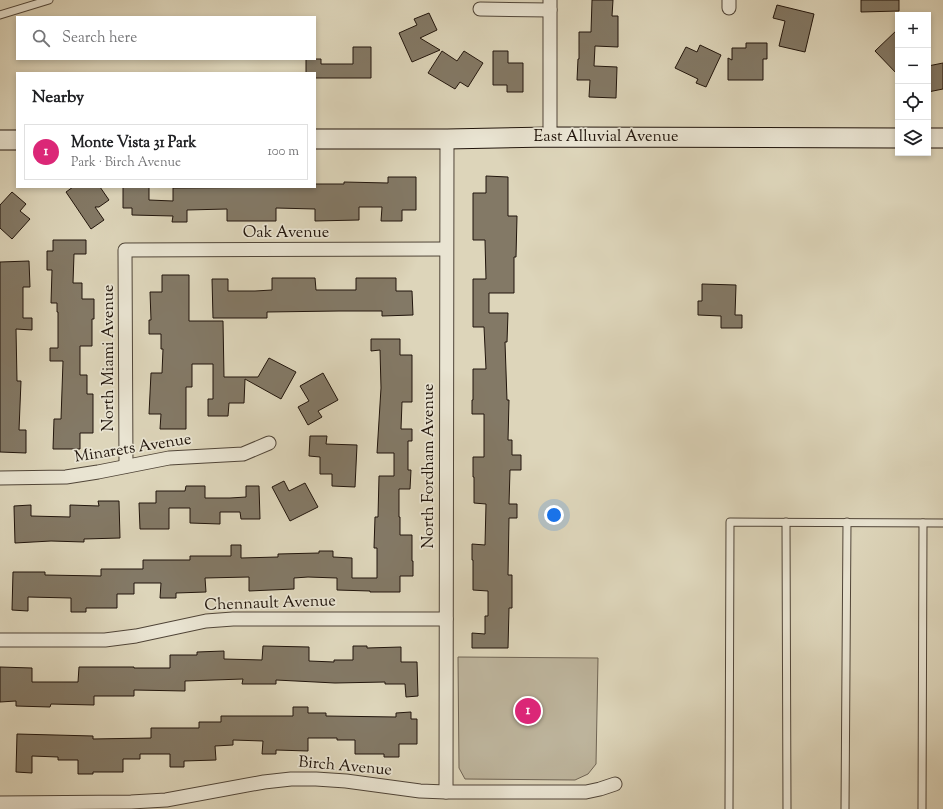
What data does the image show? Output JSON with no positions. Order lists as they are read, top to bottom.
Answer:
{
  "streets": {
    "street": [
      "East Alluvial Avenue",
      "Oak Avenue",
      "North Miami Avenue",
      "Minarets Avenue",
      "North Fordham Avenue",
      "Chennault Avenue",
      "Birch Avenue"
    ]
  },
  "crossings": [
    ["East Alluvial Avenue", "North Fordham Avenue"],
    ["Oak Avenue", "North Miami Avenue"],
    ["Oak Avenue", "North Fordham Avenue"],
    ["North Miami Avenue", "Minarets Avenue"],
    ["North Fordham Avenue", "Chennault Avenue"],
    ["North Fordham Avenue", "Birch Avenue"]
  ],
  "page": {
    "map_buttons": ["+", "−"],
    "search": "Search here",
    "heading": "Nearby",
    "list": [
      {
        "mark": "1",
        "name": "Monte Vista 31 Park",
        "note": "Park · Birch Avenue",
        "value": "100 m"
      }
    ],
    "pins": "1"
  }
}
